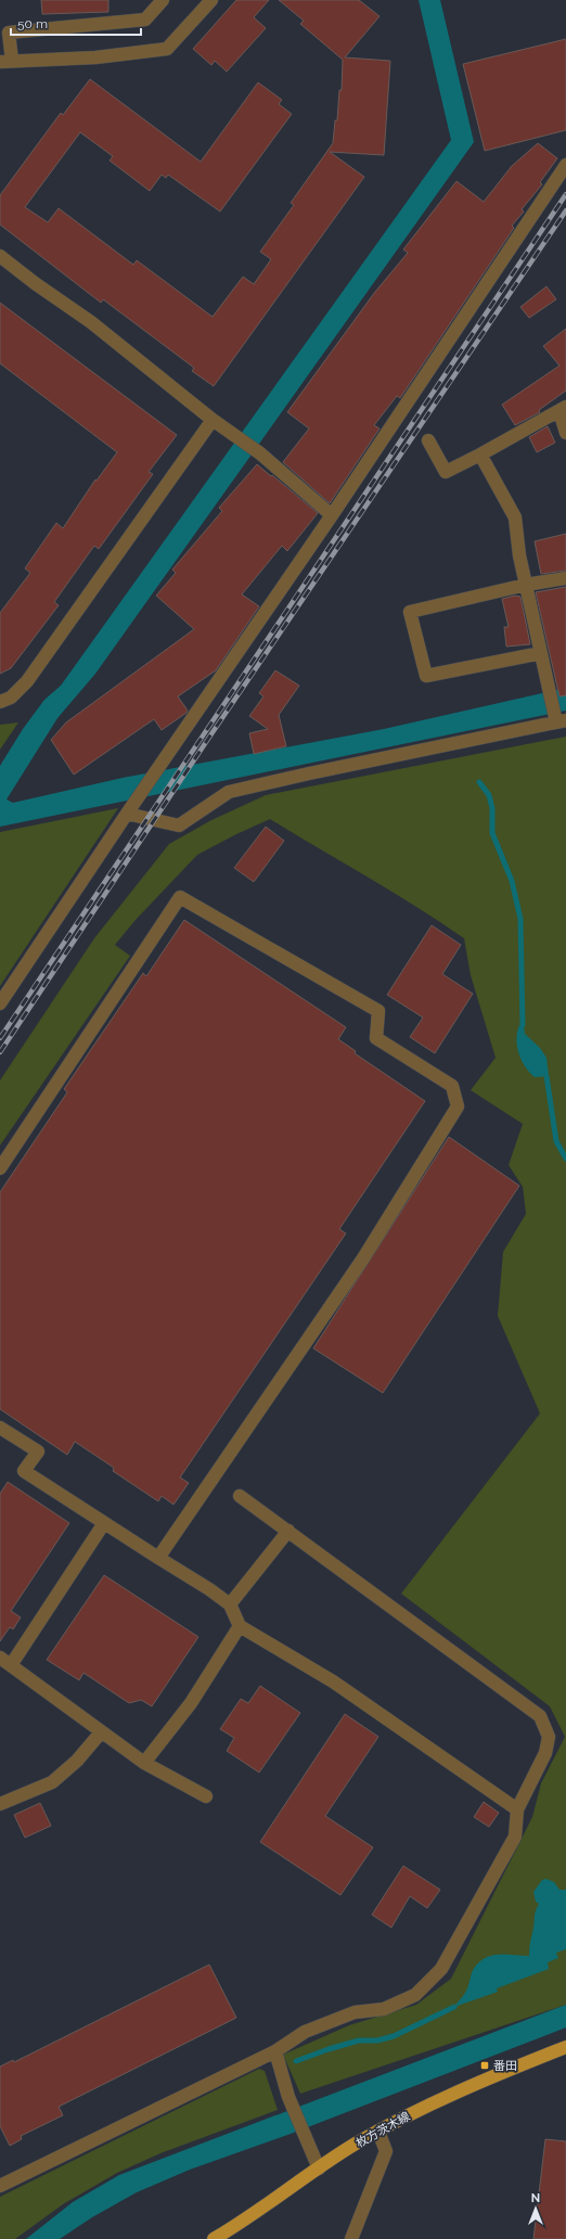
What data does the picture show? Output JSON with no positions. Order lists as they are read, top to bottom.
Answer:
{
  "streets": {
    "main road": ["枚方茨木線"]
  },
  "places": {
    "transit": ["番田"]
  },
  "scale_bar": "50 m",
  "north": "top"
}
